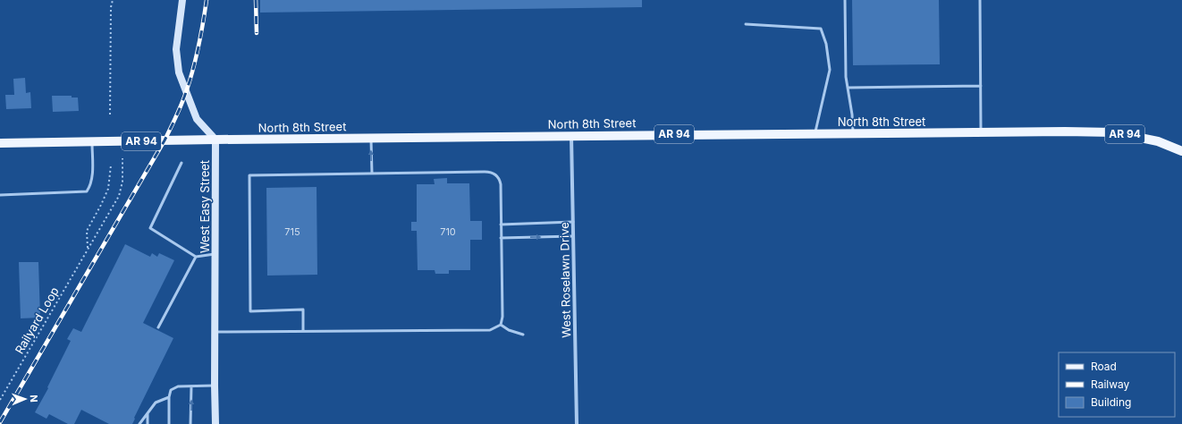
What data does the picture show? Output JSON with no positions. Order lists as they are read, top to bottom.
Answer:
{
  "streets": {
    "main road": ["North 8th Street", "AR 94"],
    "street": ["West Easy Street", "West Roselawn Drive"],
    "path": ["Railyard Loop"]
  },
  "crossings": [
    ["North 8th Street", "West Easy Street"],
    ["North 8th Street", "West Roselawn Drive"]
  ],
  "house_numbers": ["715", "710"],
  "legend": ["Road", "Railway", "Building"],
  "north": "right"
}
